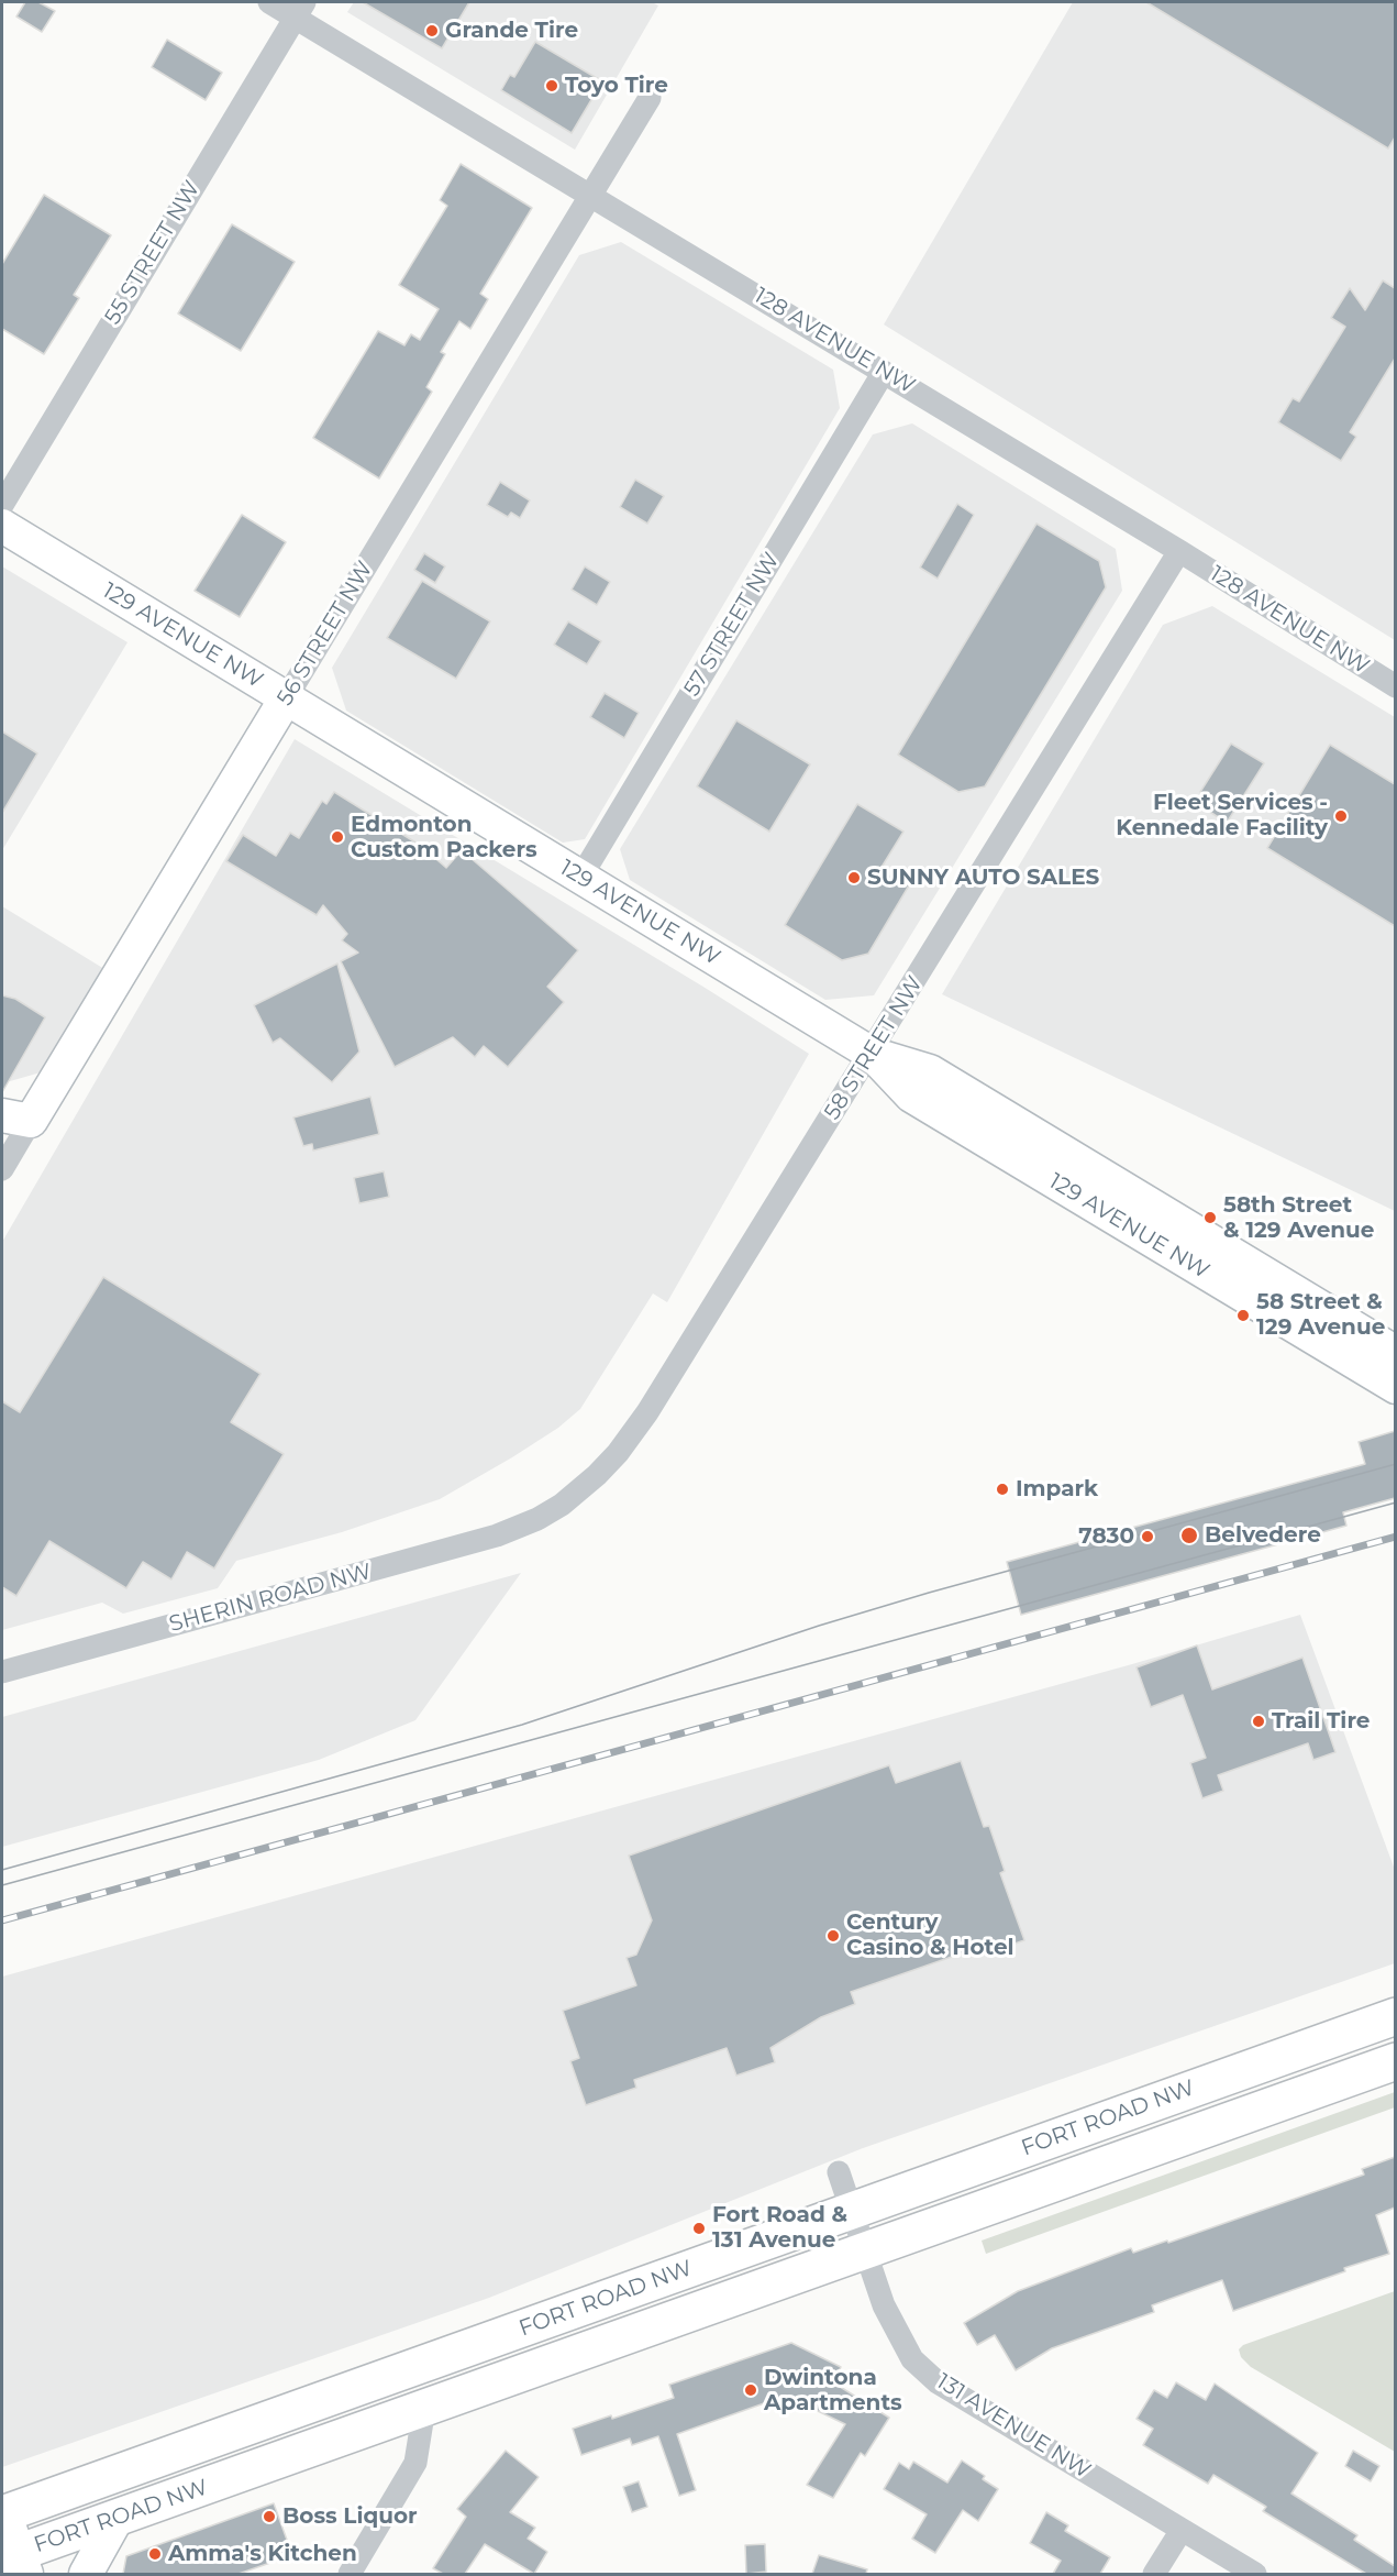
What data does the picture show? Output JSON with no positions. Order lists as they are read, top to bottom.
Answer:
{
  "streets": {
    "main road": ["FORT ROAD NW"],
    "street": [
      "55 STREET NW",
      "128 AVENUE NW",
      "57 STREET NW",
      "56 STREET NW",
      "129 AVENUE NW",
      "58 STREET NW",
      "SHERIN ROAD NW",
      "131 AVENUE NW"
    ]
  },
  "crossings": [
    ["55 STREET NW", "128 AVENUE NW"],
    ["128 AVENUE NW", "57 STREET NW"],
    ["128 AVENUE NW", "56 STREET NW"],
    ["128 AVENUE NW", "58 STREET NW"],
    ["57 STREET NW", "129 AVENUE NW"],
    ["56 STREET NW", "129 AVENUE NW"],
    ["129 AVENUE NW", "58 STREET NW"],
    ["58 STREET NW", "SHERIN ROAD NW"],
    ["FORT ROAD NW", "131 AVENUE NW"]
  ],
  "places": [
    "Grande Tire",
    "Toyo Tire",
    "Fleet Services - Kennedale Facility",
    "Edmonton Custom Packers",
    "SUNNY AUTO SALES",
    "58th Street & 129 Avenue",
    "58 Street & 129 Avenue",
    "Impark",
    "Belvedere",
    "7830",
    "Trail Tire",
    "Century Casino & Hotel",
    "Fort Road & 131 Avenue",
    "Dwintona Apartments",
    "Boss Liquor",
    "Amma's Kitchen"
  ]
}
